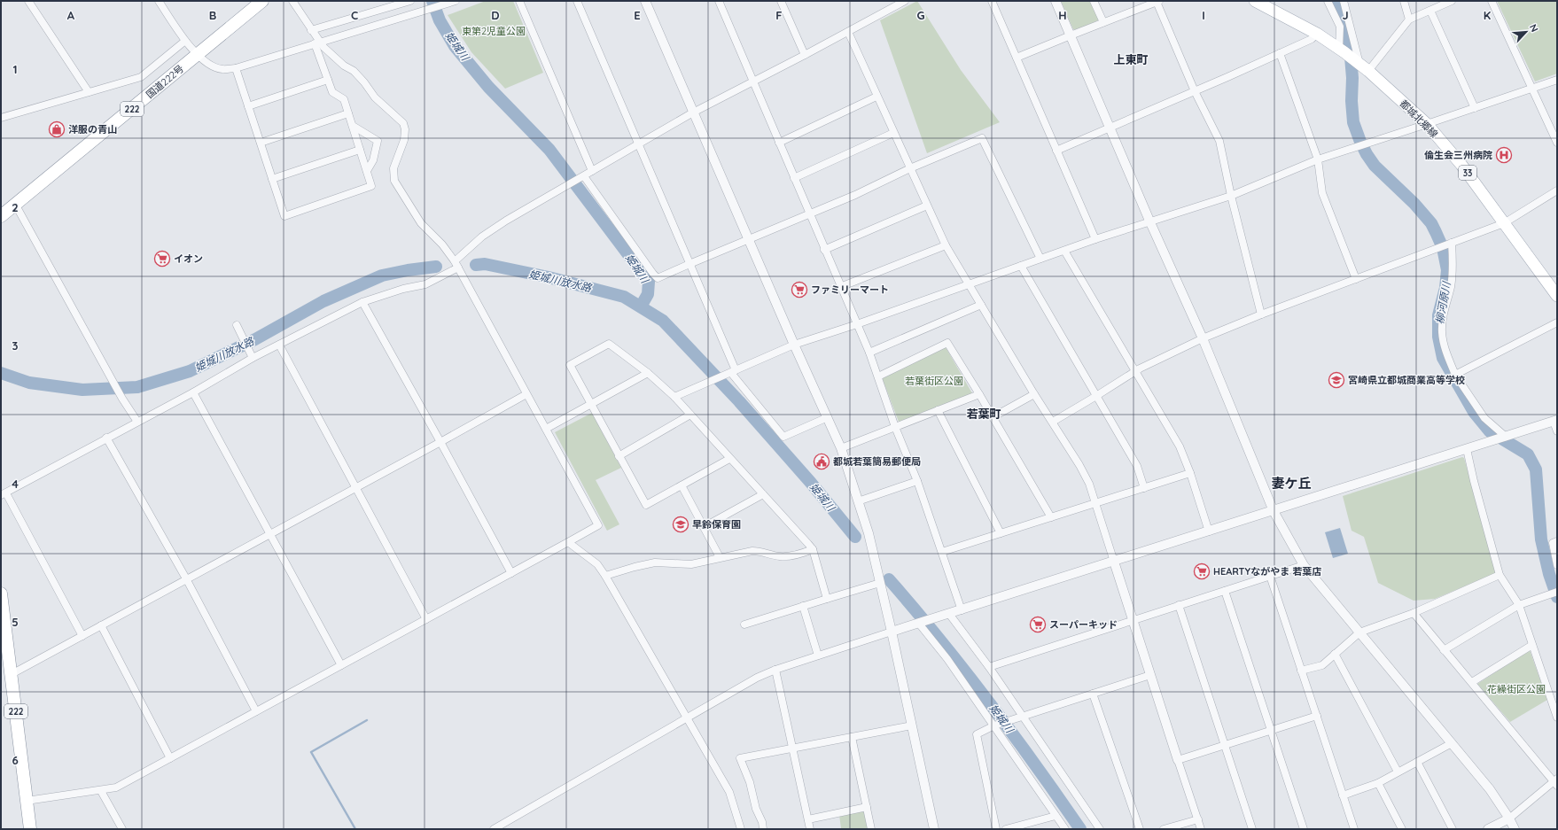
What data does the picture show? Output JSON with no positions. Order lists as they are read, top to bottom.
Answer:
{
  "streets": {
    "highway": ["国道222号", "222"],
    "main road": ["都城北郷線", "33"]
  },
  "districts": ["上東町", "若葉町", "妻ケ丘"],
  "water": ["姫城川", "姫城川放水路", "柳河原川"],
  "parks": ["東第2児童公園", "若葉街区公園", "花繰街区公園"],
  "places": {
    "shop": ["洋服の青山"],
    "hospital": ["倫生会三州病院"],
    "supermarket": [
      "イオン",
      "ファミリーマート",
      "HEARTYながやま 若葉店",
      "スーパーキッド"
    ],
    "school or university": ["宮崎県立都城商業高等学校", "早鈴保育園"],
    "public building": ["都城若葉簡易郵便局"]
  },
  "north": "top right",
  "grid": {
    "columns": [
      "A",
      "B",
      "C",
      "D",
      "E",
      "F",
      "G",
      "H",
      "I",
      "J",
      "K"
    ],
    "rows": [
      "1",
      "2",
      "3",
      "4",
      "5",
      "6"
    ]
  }
}
